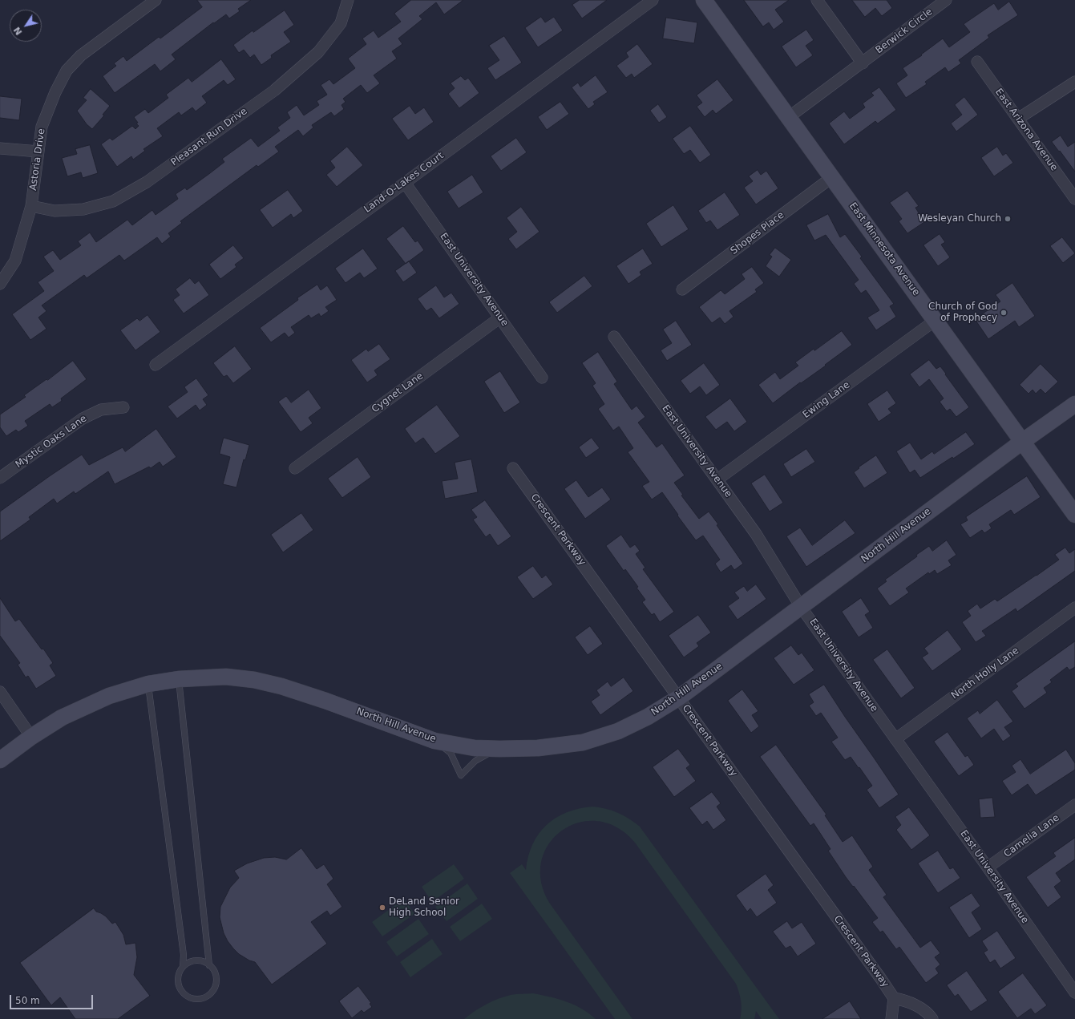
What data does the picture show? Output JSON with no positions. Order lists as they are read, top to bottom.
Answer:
{
  "streets": {
    "street": [
      "Berwick Circle",
      "East Arizona Avenue",
      "Pleasant Run Drive",
      "Astoria Drive",
      "Land-O-Lakes Court",
      "Shopes Place",
      "East Minnesota Avenue",
      "East University Avenue",
      "Cygnet Lane",
      "Ewing Lane",
      "Mystic Oaks Lane",
      "Crescent Parkway",
      "North Hill Avenue",
      "North Holly Lane",
      "Camelia Lane"
    ]
  },
  "crossings": [
    ["Berwick Circle", "East Minnesota Avenue"],
    ["Pleasant Run Drive", "Astoria Drive"],
    ["Land-O-Lakes Court", "East University Avenue"],
    ["Shopes Place", "East Minnesota Avenue"],
    ["East Minnesota Avenue", "Ewing Lane"],
    ["East Minnesota Avenue", "North Hill Avenue"],
    ["East University Avenue", "Cygnet Lane"],
    ["East University Avenue", "Ewing Lane"],
    ["East University Avenue", "North Hill Avenue"],
    ["East University Avenue", "North Holly Lane"],
    ["East University Avenue", "Camelia Lane"],
    ["Crescent Parkway", "North Hill Avenue"]
  ],
  "places": ["Wesleyan Church", "Church of God of Prophecy", "DeLand Senior High School"],
  "scale_bar": "50 m",
  "north": "bottom left"
}
